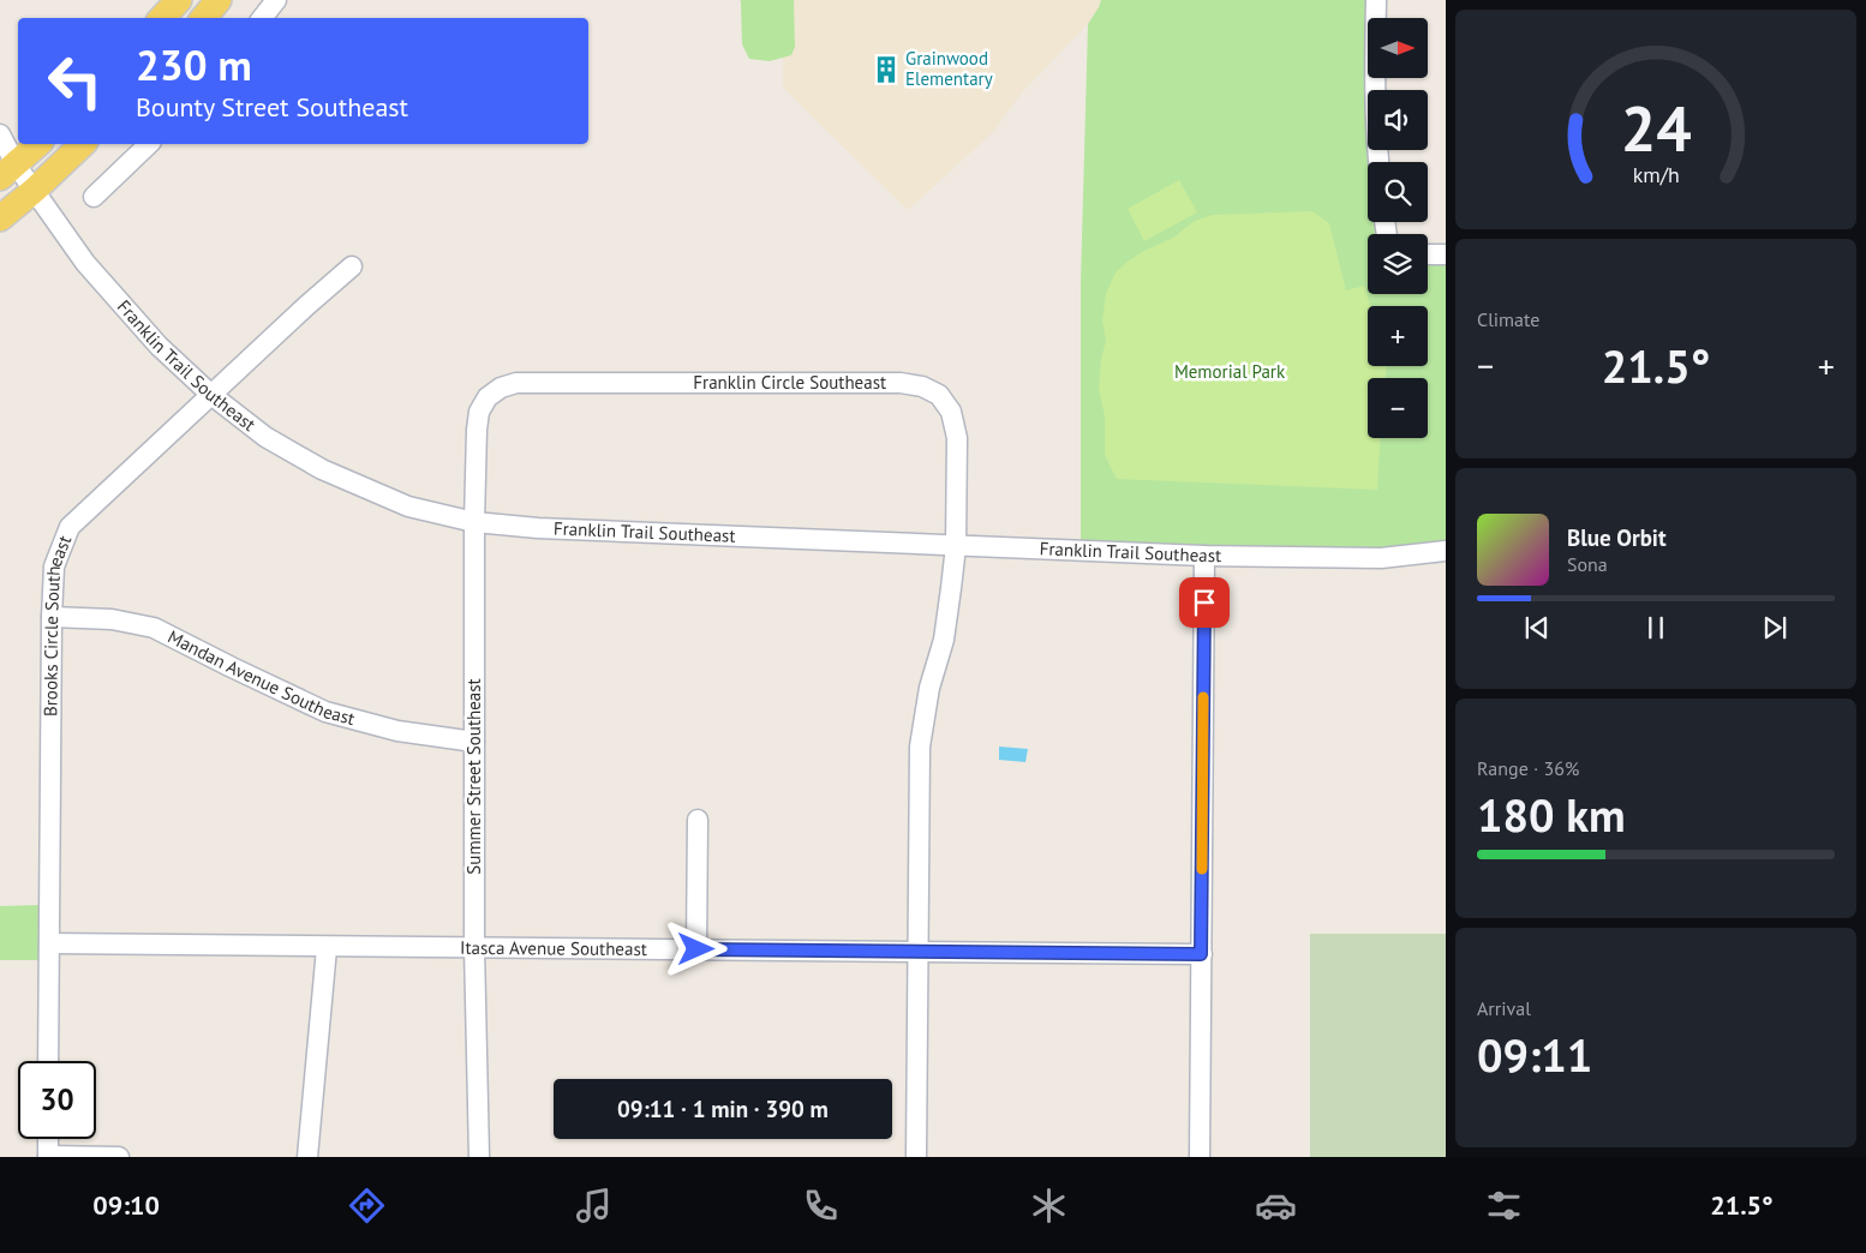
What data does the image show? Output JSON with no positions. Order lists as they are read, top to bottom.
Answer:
{
  "streets": {
    "street": [
      "Franklin Trail Southeast",
      "Franklin Circle Southeast",
      "Brooks Circle Southeast",
      "Mandan Avenue Southeast",
      "Summer Street Southeast",
      "Itasca Avenue Southeast"
    ]
  },
  "crossings": [
    ["Franklin Trail Southeast", "Franklin Circle Southeast"],
    ["Franklin Trail Southeast", "Brooks Circle Southeast"],
    ["Franklin Trail Southeast", "Summer Street Southeast"],
    ["Franklin Circle Southeast", "Summer Street Southeast"],
    ["Franklin Circle Southeast", "Itasca Avenue Southeast"],
    ["Brooks Circle Southeast", "Mandan Avenue Southeast"],
    ["Brooks Circle Southeast", "Itasca Avenue Southeast"],
    ["Mandan Avenue Southeast", "Summer Street Southeast"],
    ["Summer Street Southeast", "Itasca Avenue Southeast"]
  ],
  "parks": ["Memorial Park"],
  "places": {
    "building": ["Grainwood Elementary"]
  },
  "north": "right",
  "page": {
    "map_buttons": ["+", "−"],
    "turn": ["230 m", "Bounty Street Southeast"],
    "tile": [
      "Climate",
      ["Range · 36%", "180 km"],
      ["Arrival", "09:11"]
    ],
    "heat": ["−", "21.5°", "+"],
    "song": ["Blue Orbit", "Sona"],
    "limit": "30",
    "trip": "09:11 · 1 min · 390 m",
    "tabs": ["09:10", "21.5°"],
    "gauge": ["24", "km/h"]
  }
}
